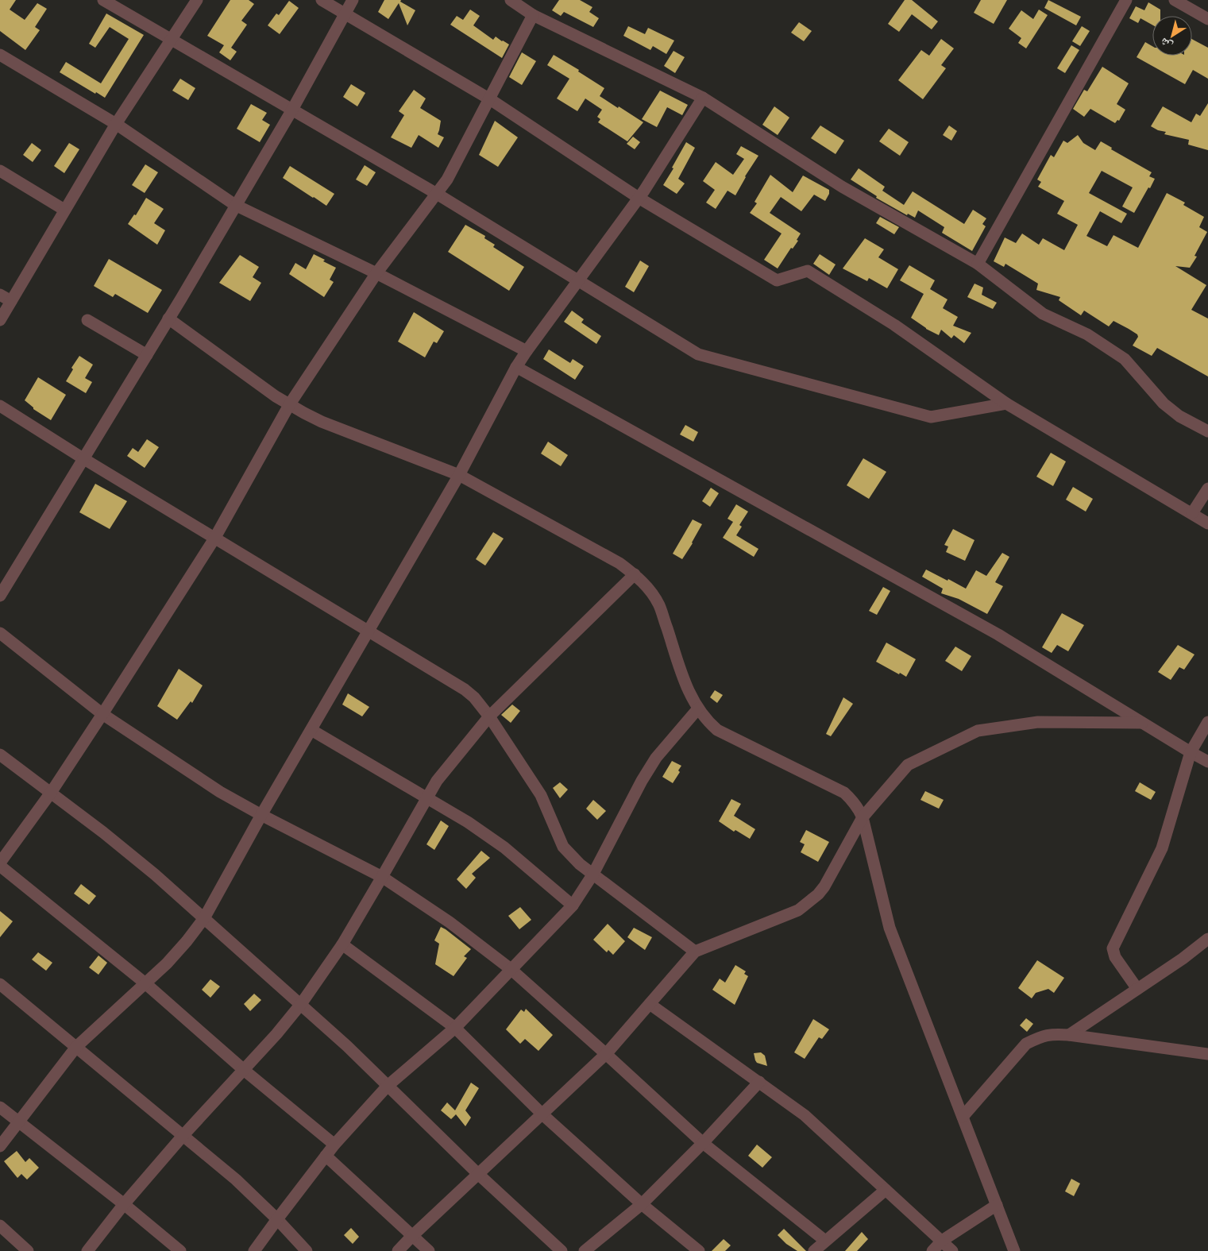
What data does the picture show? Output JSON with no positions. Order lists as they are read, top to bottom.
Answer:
{
  "north": "bottom left"
}
